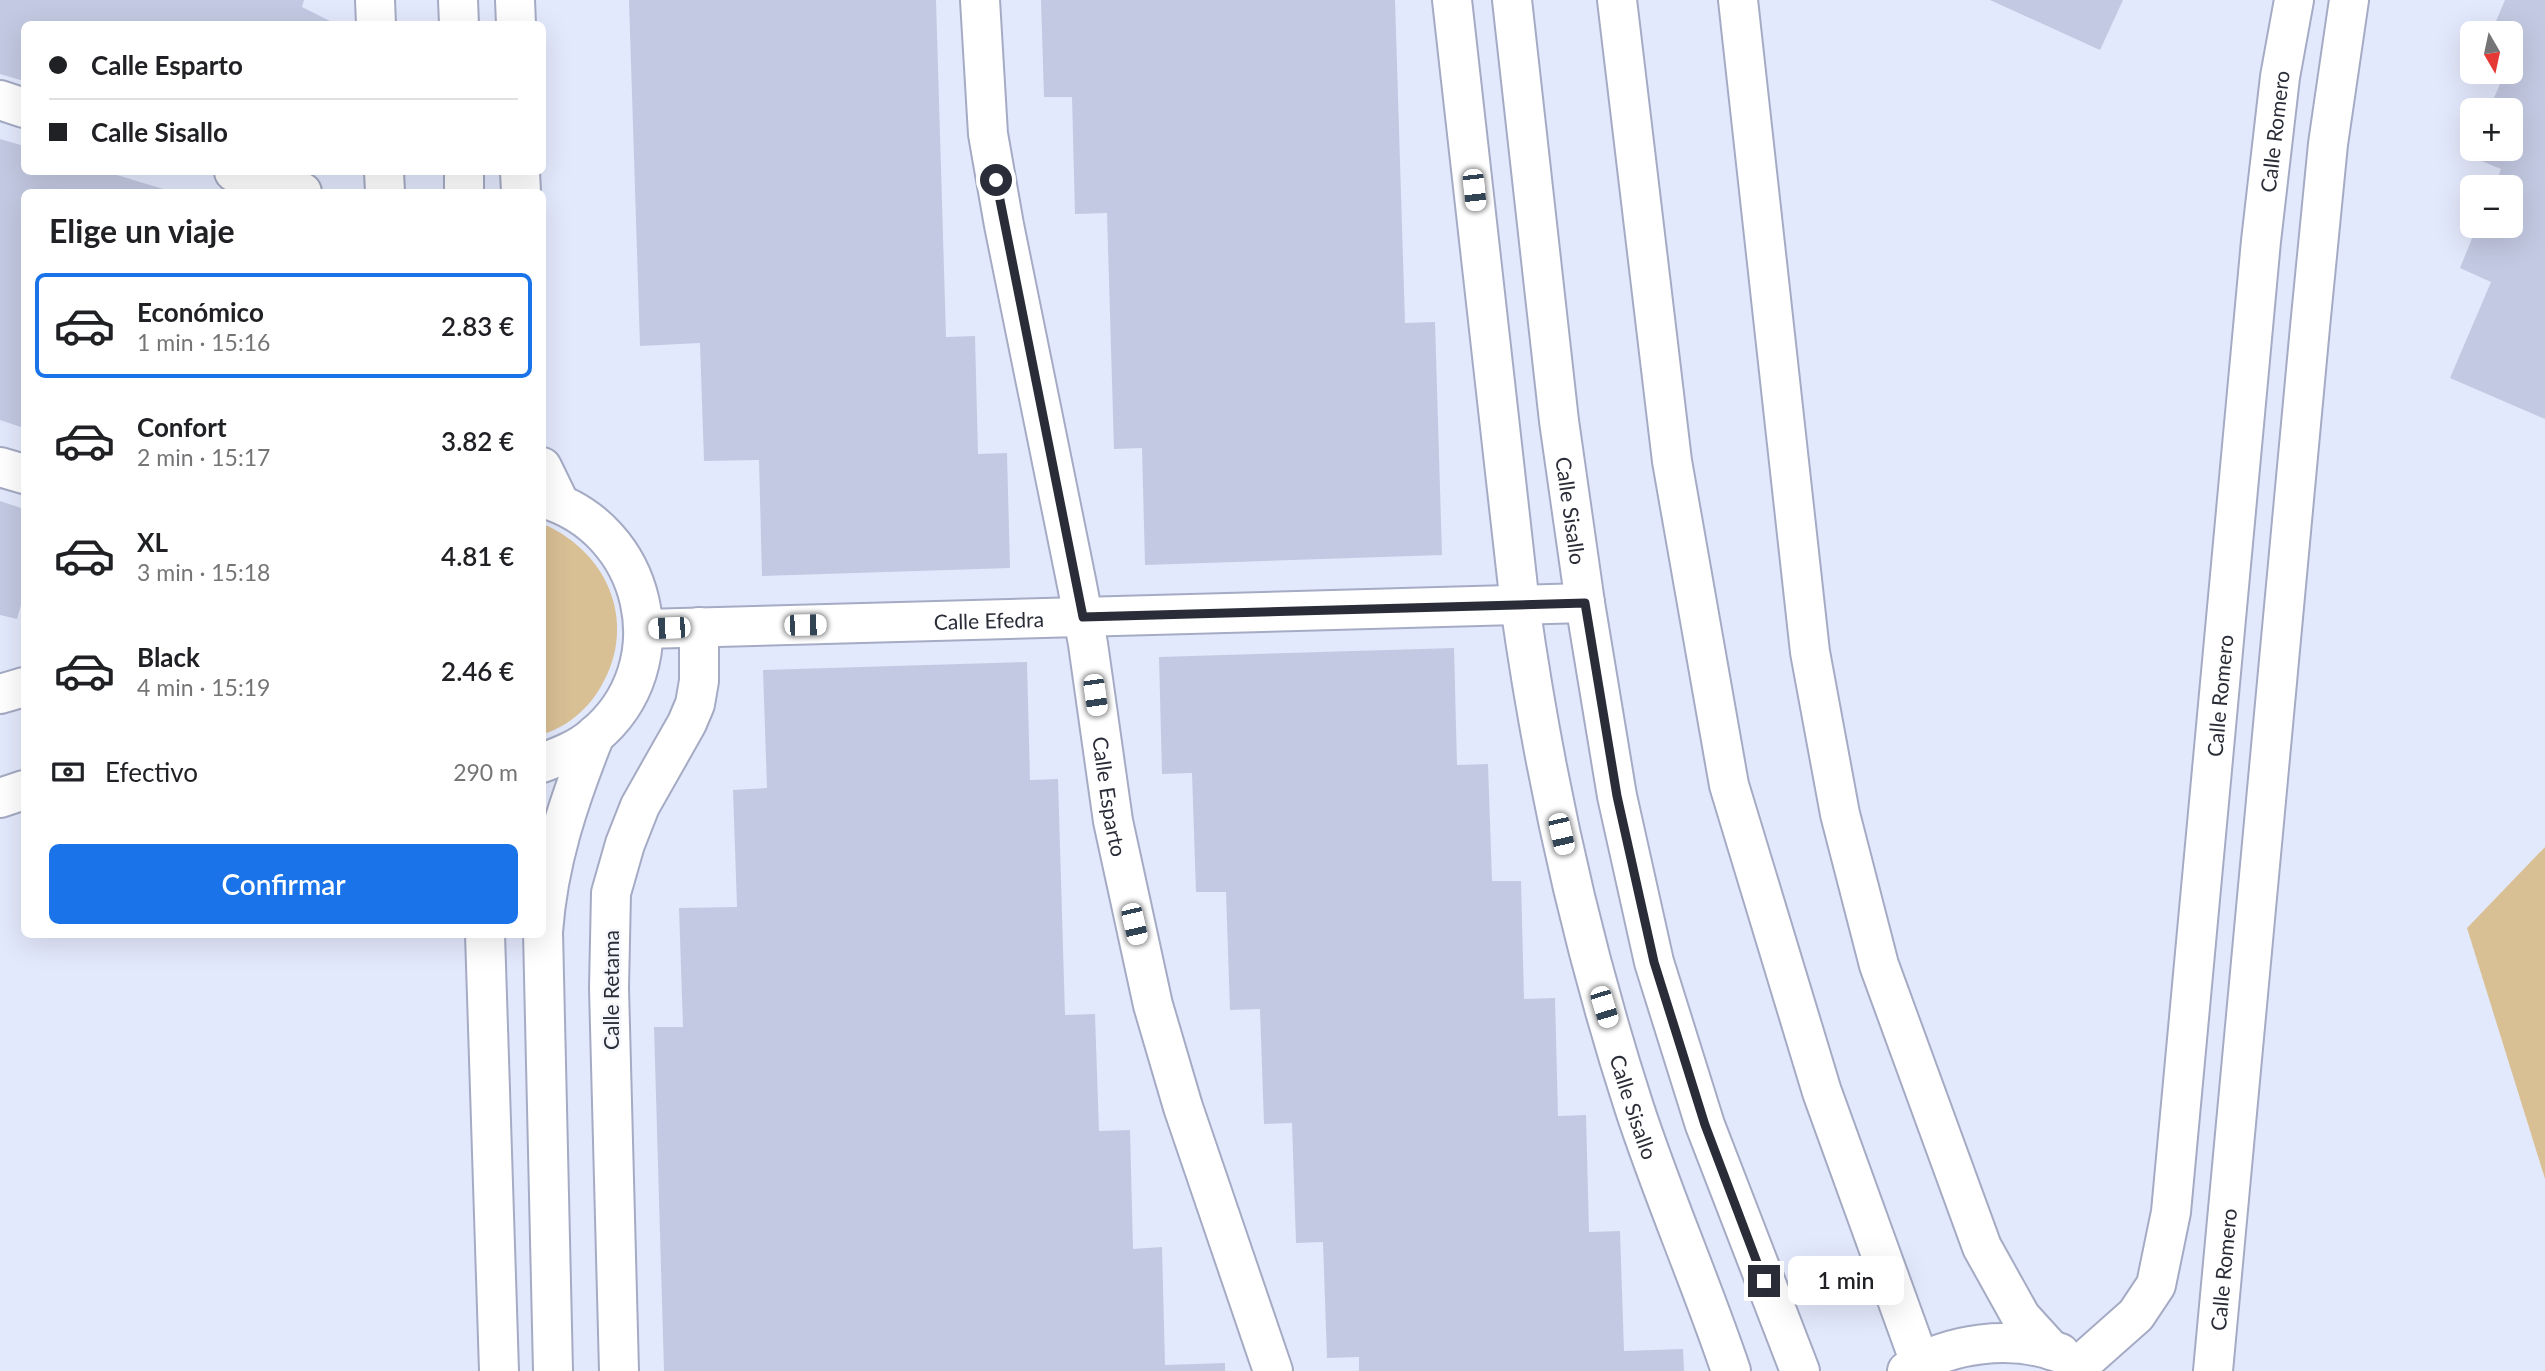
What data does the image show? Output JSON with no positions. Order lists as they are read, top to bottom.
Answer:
{
  "streets": {
    "street": [
      "Calle Romero",
      "Calle Sisallo",
      "Calle Efedra",
      "Calle Esparto",
      "Calle Retama"
    ]
  },
  "crossings": [
    ["Calle Sisallo", "Calle Efedra"],
    ["Calle Efedra", "Calle Esparto"],
    ["Calle Efedra", "Calle Retama"]
  ],
  "north": "bottom",
  "page": {
    "map_buttons": ["+", "−"],
    "banner": ["Calle Esparto", "Calle Sisallo"],
    "heading": "Elige un viaje",
    "list": [
      {
        "name": "Económico",
        "note": "1 min · 15:16",
        "value": "2.83 €"
      },
      {
        "name": "Confort",
        "note": "2 min · 15:17",
        "value": "3.82 €"
      },
      {
        "name": "XL",
        "note": "3 min · 15:18",
        "value": "4.81 €"
      },
      {
        "name": "Black",
        "note": "4 min · 15:19",
        "value": "2.46 €"
      }
    ],
    "pay": ["Efectivo", "290 m"],
    "buttons": "Confirmar",
    "bubble": "1 min"
  }
}
